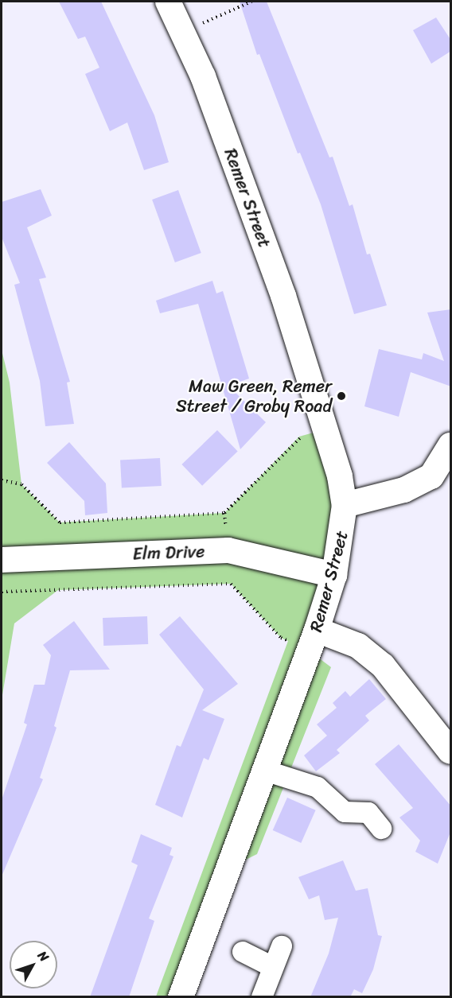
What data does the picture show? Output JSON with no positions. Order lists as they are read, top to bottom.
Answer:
{
  "streets": {
    "street": ["Remer Street", "Elm Drive"]
  },
  "crossings": [
    ["Remer Street", "Elm Drive"]
  ],
  "places": ["Maw Green, Remer Street / Groby Road"],
  "north": "top right"
}
